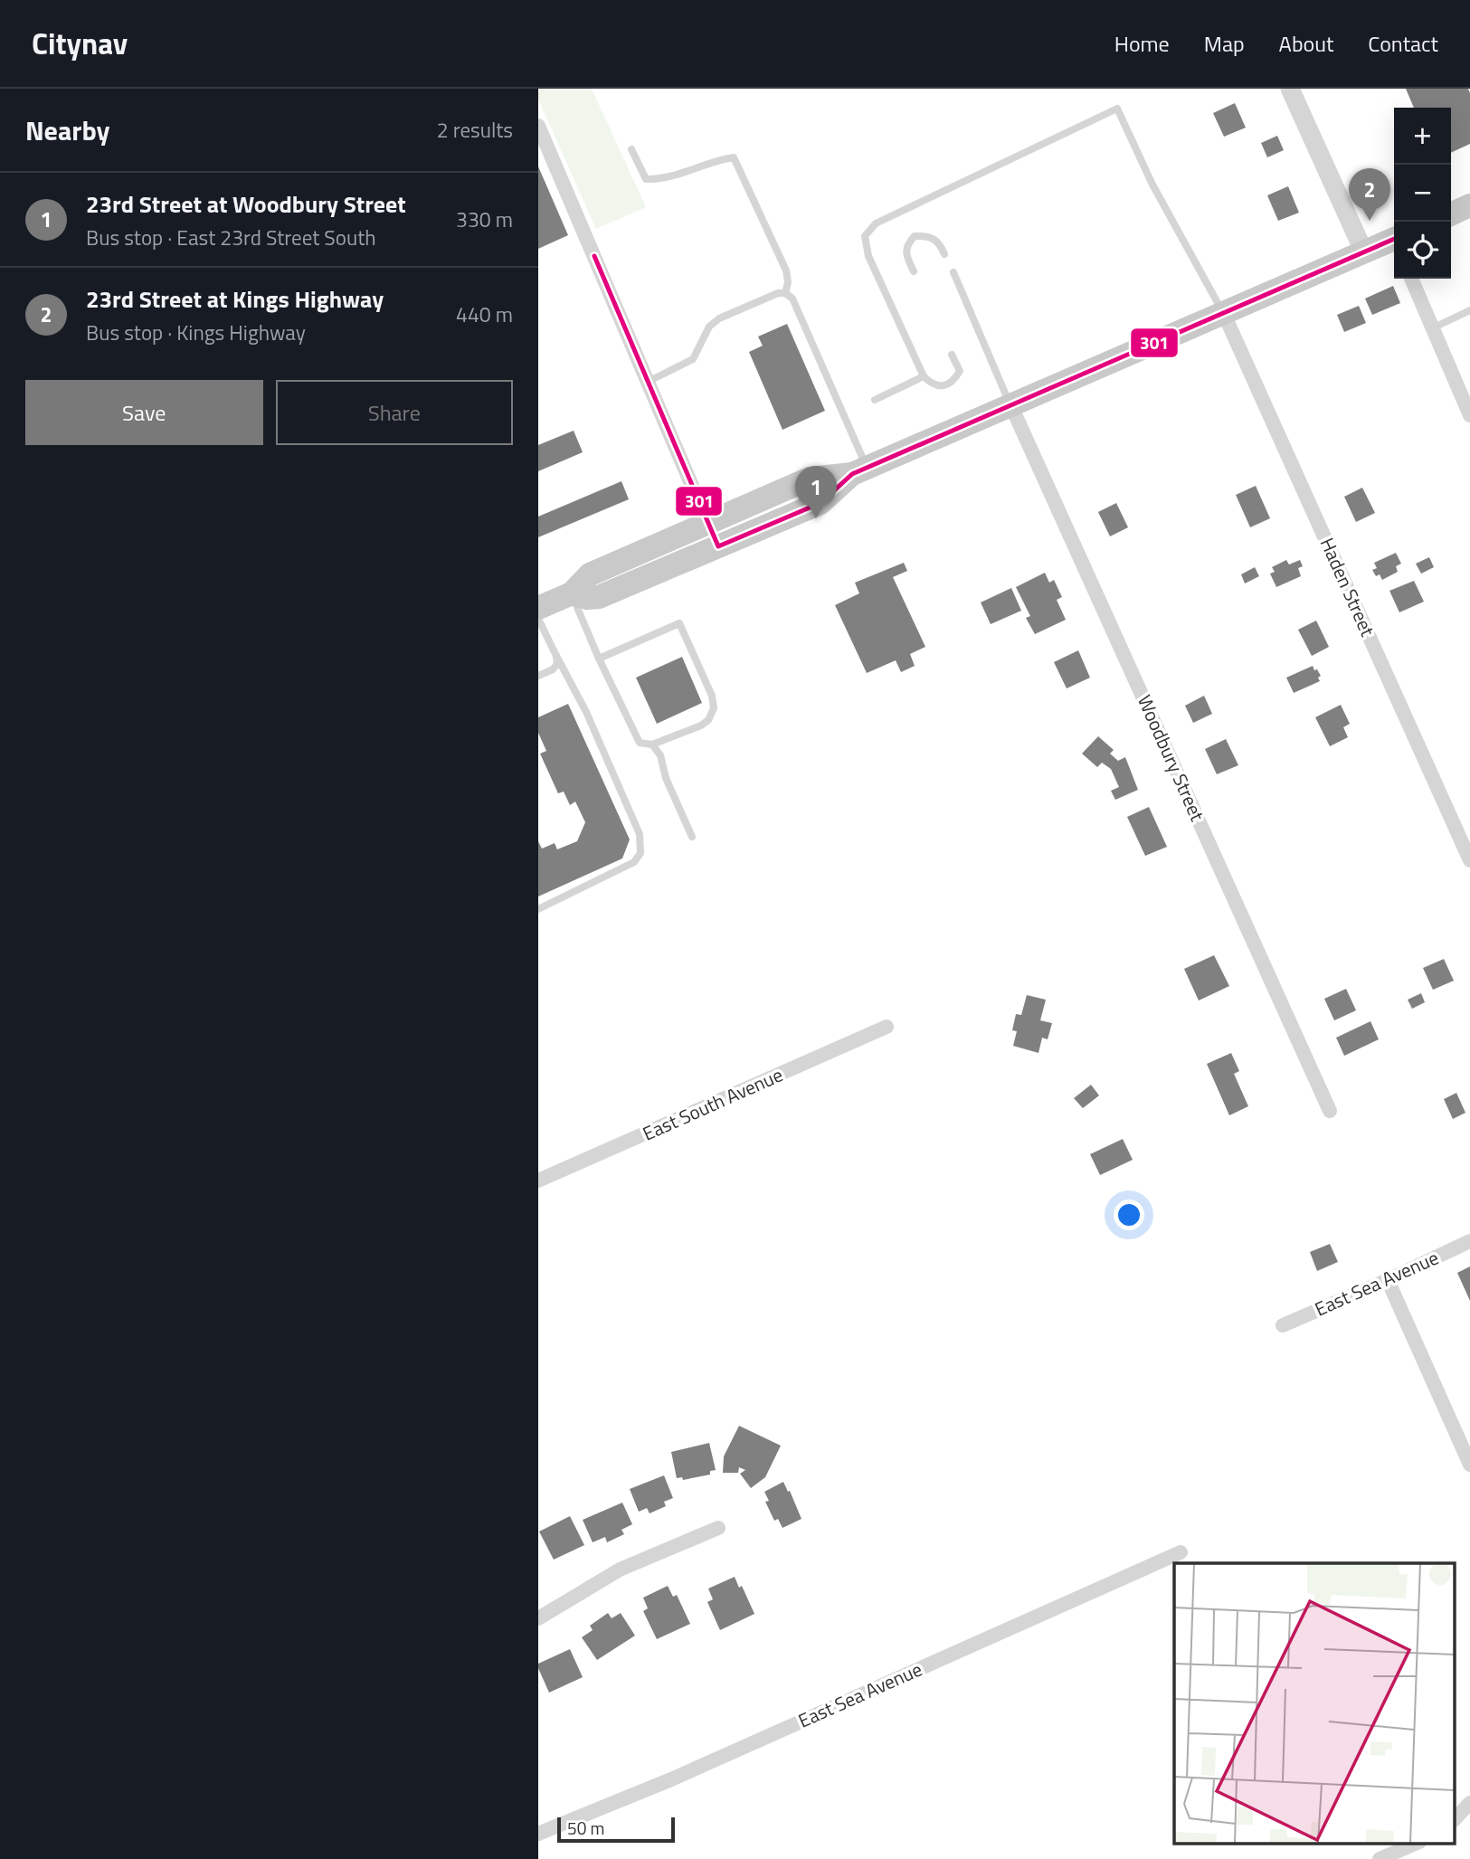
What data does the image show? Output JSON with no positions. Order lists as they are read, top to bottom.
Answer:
{
  "streets": {
    "street": [
      "Haden Street",
      "Woodbury Street",
      "East South Avenue",
      "East Sea Avenue"
    ]
  },
  "lines": ["transit line 301"],
  "scale_bar": "50 m",
  "page": {
    "header": "Citynav",
    "nav": [
      "Home",
      "Map",
      "About",
      "Contact"
    ],
    "heading": ["Nearby", "2 results"],
    "map_buttons": ["+", "−"],
    "pins": ["2", "1"],
    "list": [
      {
        "mark": "1",
        "name": "23rd Street at Woodbury Street",
        "note": "Bus stop · East 23rd Street South",
        "value": "330 m"
      },
      {
        "mark": "2",
        "name": "23rd Street at Kings Highway",
        "note": "Bus stop · Kings Highway",
        "value": "440 m"
      }
    ],
    "buttons": ["Save", "Share"],
    "scale": "50 m"
  }
}
